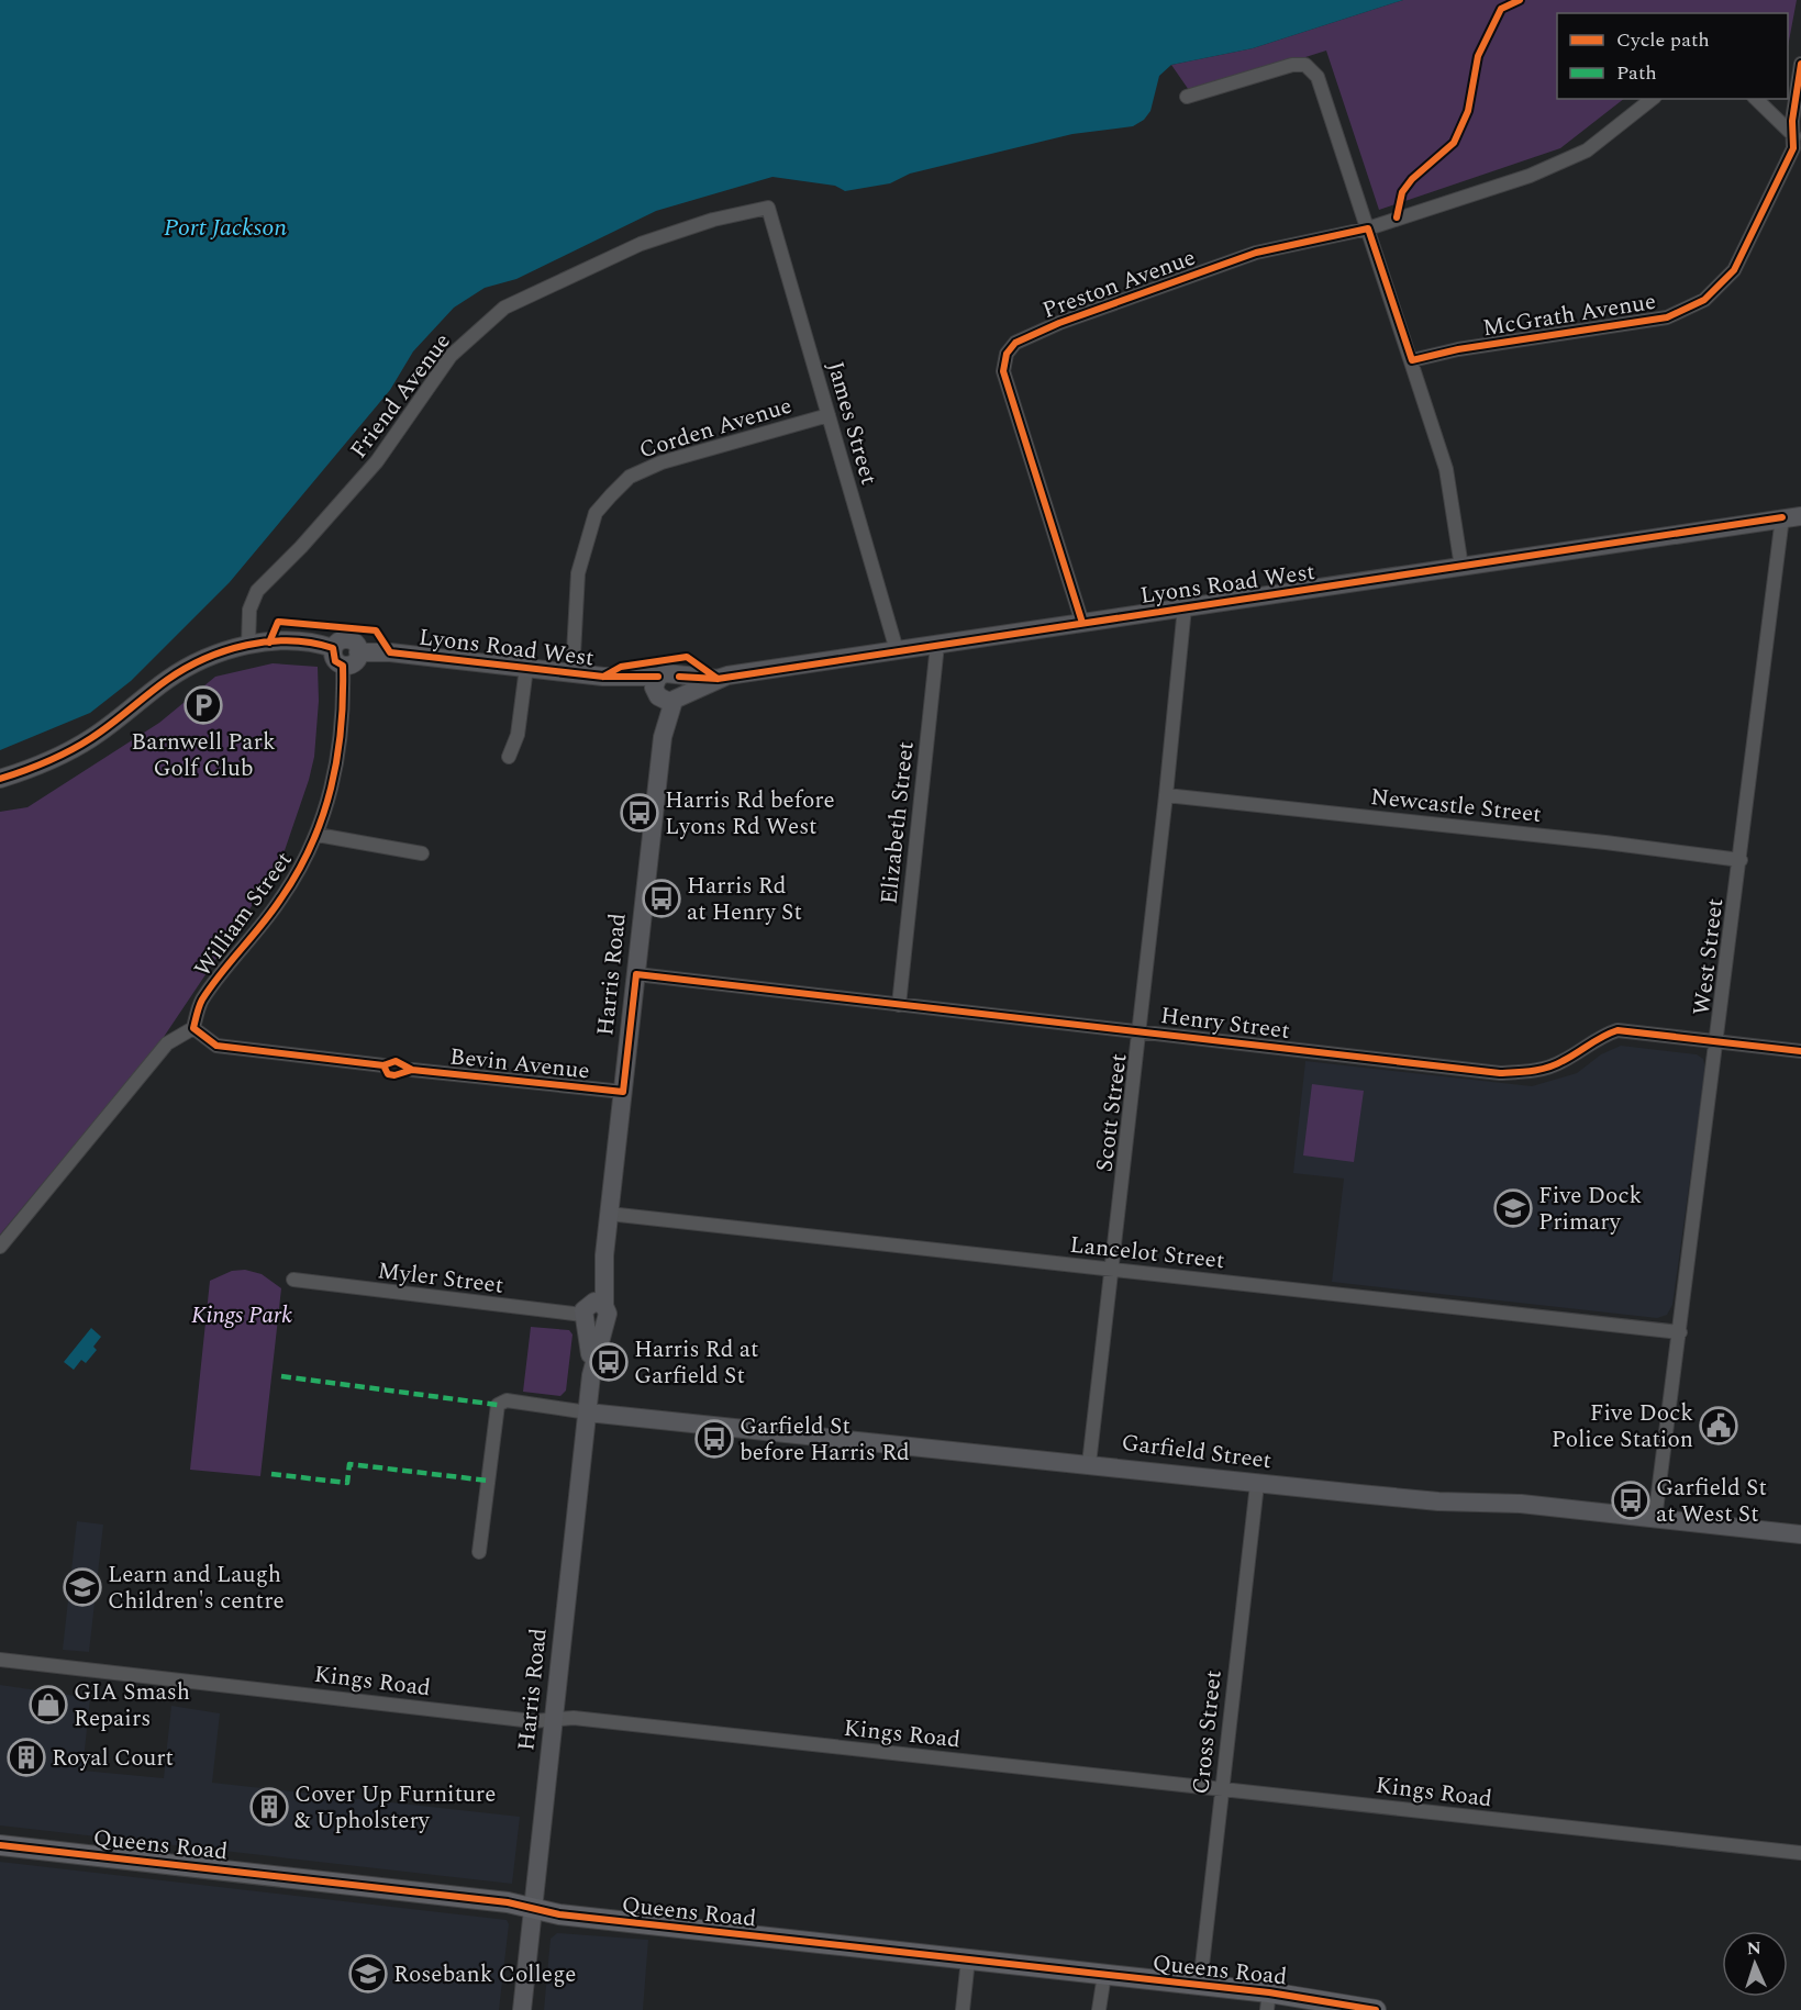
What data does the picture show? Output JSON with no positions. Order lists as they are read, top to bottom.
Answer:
{
  "streets": {
    "main road": [
      "Lyons Road West",
      "Harris Road",
      "Garfield Street",
      "Queens Road"
    ],
    "street": [
      "Preston Avenue",
      "McGrath Avenue",
      "Friend Avenue",
      "James Street",
      "Corden Avenue",
      "Newcastle Street",
      "Elizabeth Street",
      "William Street",
      "West Street",
      "Henry Street",
      "Bevin Avenue",
      "Scott Street",
      "Lancelot Street",
      "Myler Street",
      "Kings Road",
      "Cross Street"
    ]
  },
  "crossings": [
    ["Preston Avenue", "Lyons Road West"],
    ["Friend Avenue", "James Street"],
    ["James Street", "Corden Avenue"],
    ["James Street", "Lyons Road West"],
    ["Corden Avenue", "Lyons Road West"],
    ["Lyons Road West", "Elizabeth Street"],
    ["Lyons Road West", "William Street"],
    ["Lyons Road West", "West Street"],
    ["Lyons Road West", "Harris Road"],
    ["Lyons Road West", "Scott Street"],
    ["Newcastle Street", "West Street"],
    ["Newcastle Street", "Scott Street"],
    ["Elizabeth Street", "Henry Street"],
    ["West Street", "Henry Street"],
    ["West Street", "Lancelot Street"],
    ["West Street", "Garfield Street"],
    ["Harris Road", "Henry Street"],
    ["Harris Road", "Bevin Avenue"],
    ["Harris Road", "Lancelot Street"],
    ["Harris Road", "Myler Street"],
    ["Harris Road", "Garfield Street"],
    ["Harris Road", "Kings Road"],
    ["Harris Road", "Queens Road"],
    ["Henry Street", "Scott Street"],
    ["Scott Street", "Lancelot Street"],
    ["Scott Street", "Garfield Street"],
    ["Garfield Street", "Cross Street"],
    ["Kings Road", "Cross Street"],
    ["Cross Street", "Queens Road"]
  ],
  "water": ["Port Jackson"],
  "parks": ["Kings Park"],
  "places": {
    "parking": ["Barnwell Park Golf Club"],
    "bus stop": [
      "Harris Rd before Lyons Rd West",
      "Harris Rd at Henry St",
      "Harris Rd at Garfield St",
      "Garfield St before Harris Rd",
      "Garfield St at West St"
    ],
    "school or university": ["Five Dock Primary", "Learn and Laugh Children's centre", "Rosebank College"],
    "public building": ["Five Dock Police Station"],
    "shop": ["GIA Smash Repairs"],
    "building": ["Royal Court", "Cover Up Furniture & Upholstery"]
  },
  "legend": ["Cycle path", "Path"],
  "north": "top"
}
